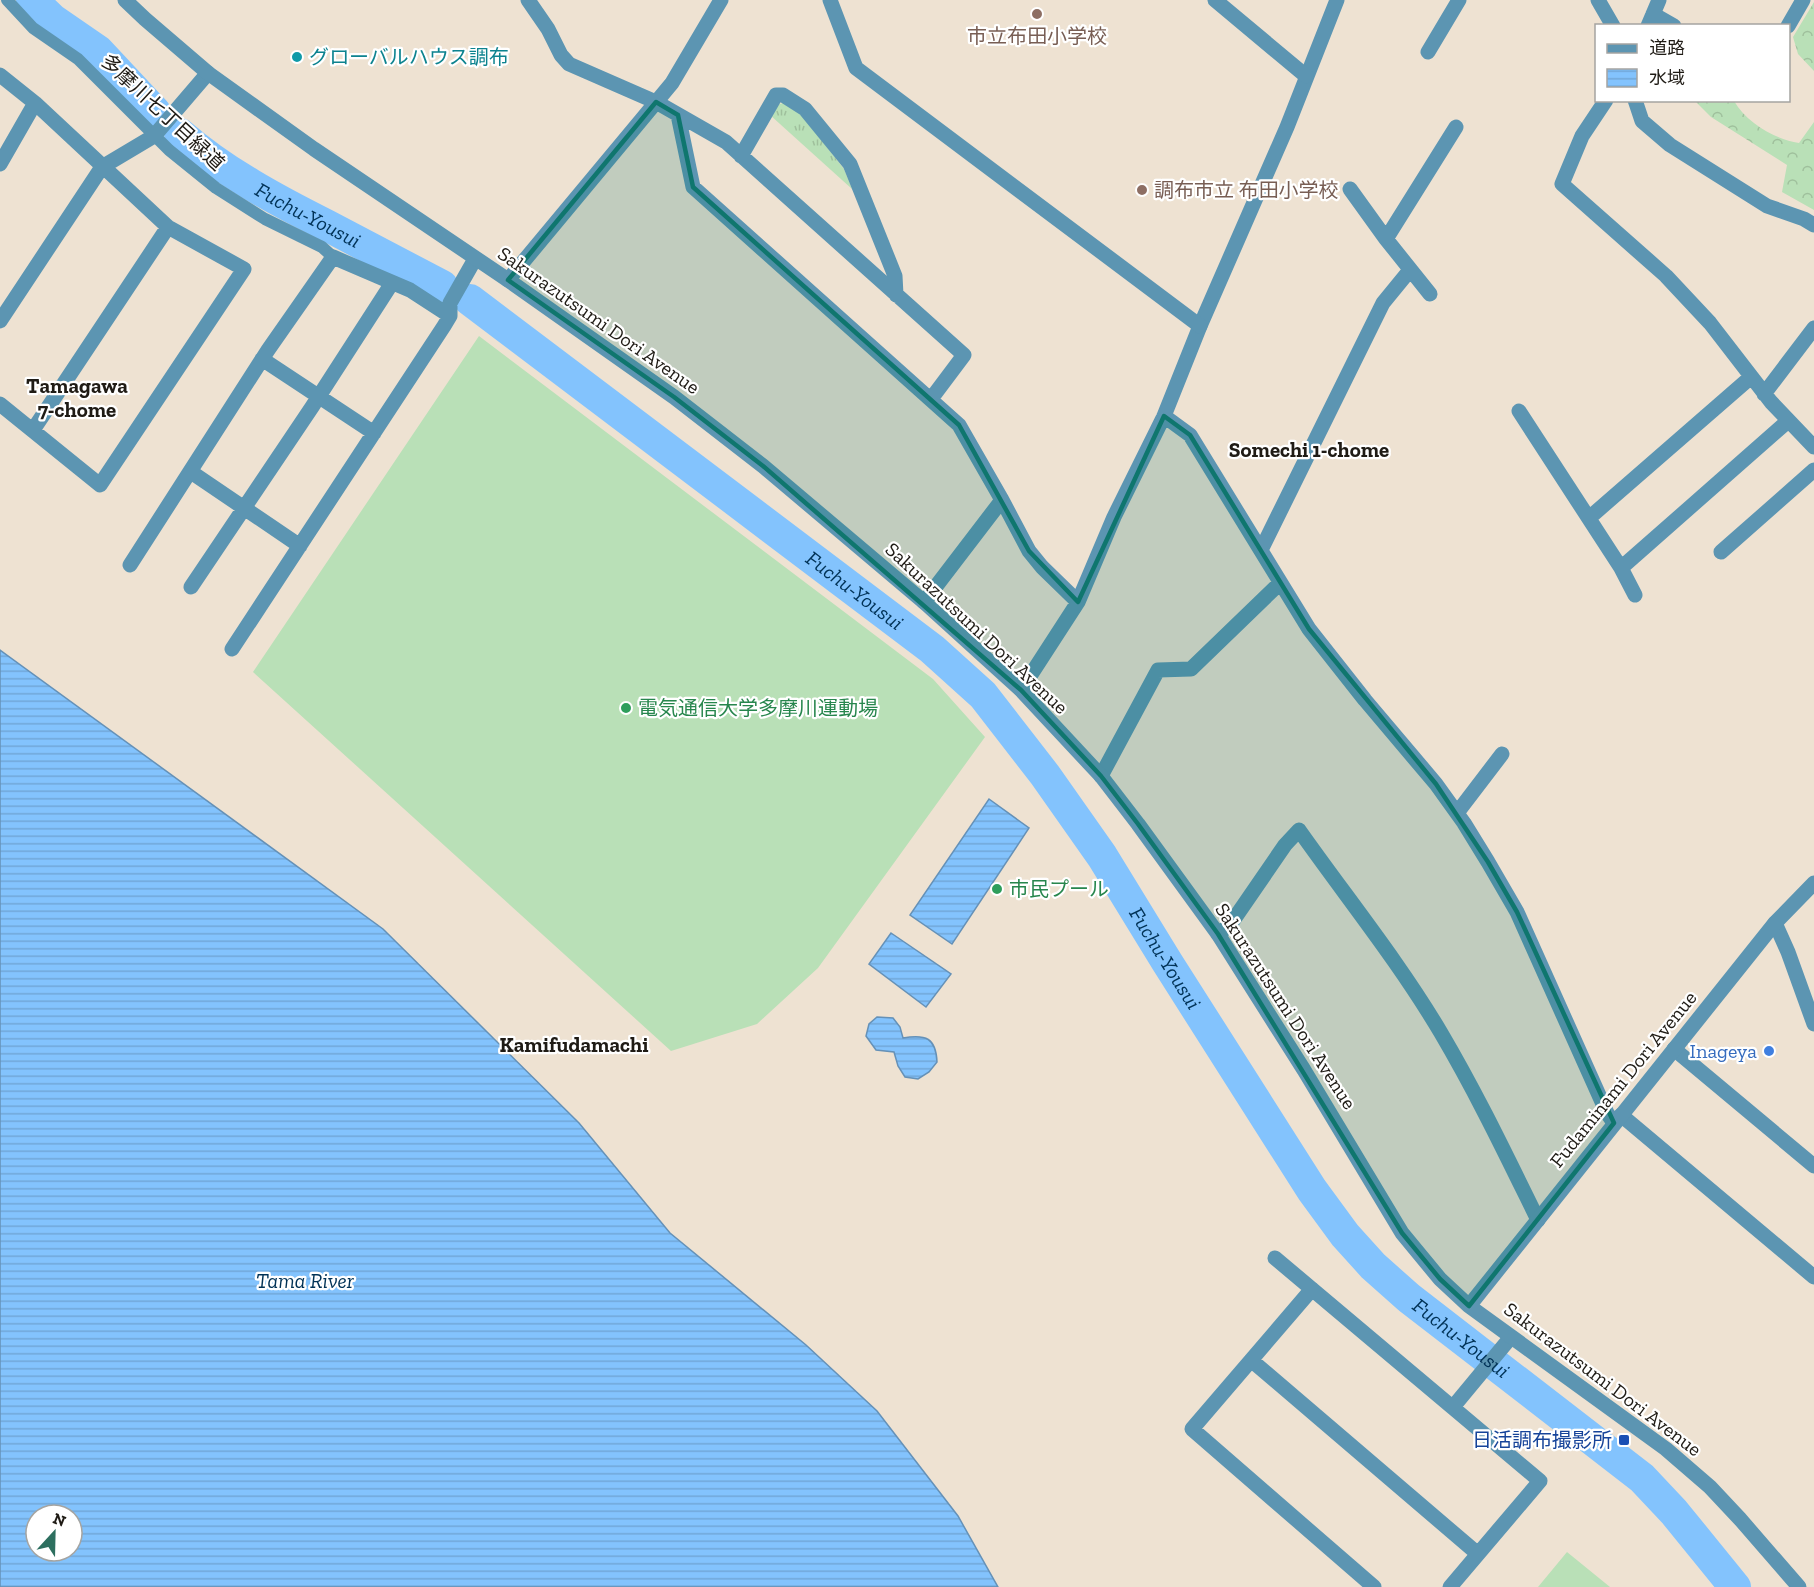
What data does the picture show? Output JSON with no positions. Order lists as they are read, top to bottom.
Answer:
{
  "streets": {
    "street": ["多摩川七丁目緑道", "Sakurazutsumi Dori Avenue", "Fudaminami Dori Avenue"]
  },
  "crossings": [
    ["Sakurazutsumi Dori Avenue", "Fudaminami Dori Avenue"]
  ],
  "districts": ["Tamagawa 7-chome", "Somechi 1-chome", "Kamifudamachi"],
  "water": ["Fuchu-Yousui", "Tama River"],
  "places": {
    "other": [
      "市立布田小学校",
      "グローバルハウス調布",
      "調布市立 布田小学校",
      "電気通信大学多摩川運動場",
      "市民プール",
      "Inageya"
    ],
    "transit": ["日活調布撮影所"]
  },
  "legend": ["道路", "水域"],
  "north": "top"
}
